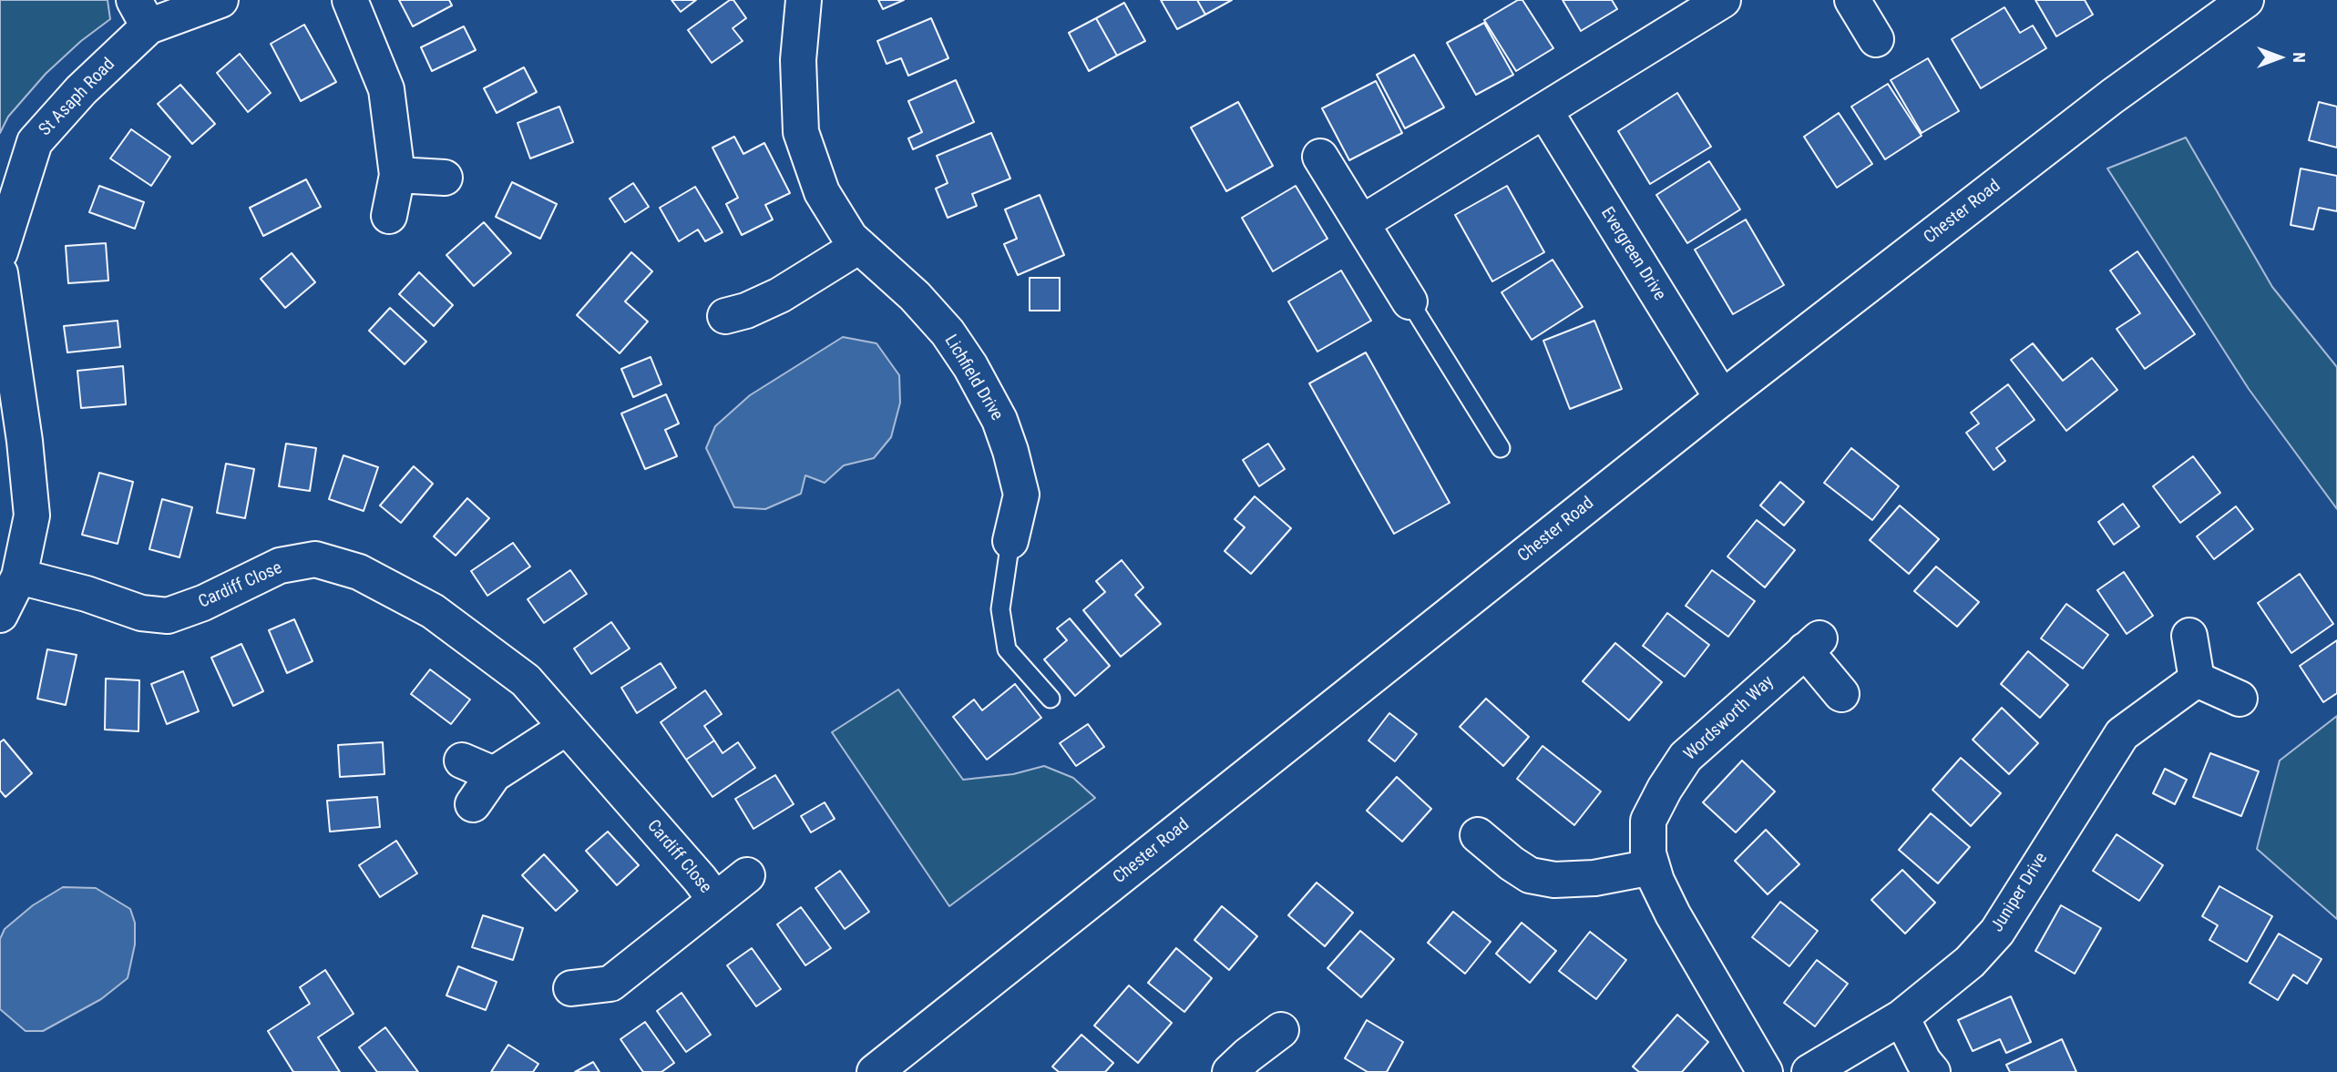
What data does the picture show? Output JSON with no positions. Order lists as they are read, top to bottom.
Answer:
{
  "streets": {
    "street": [
      "St Asaph Road",
      "Chester Road",
      "Evergreen Drive",
      "Lichfield Drive",
      "Cardiff Close",
      "Wordsworth Way",
      "Juniper Drive"
    ]
  },
  "crossings": [
    ["Chester Road", "Evergreen Drive"]
  ],
  "north": "right"
}
